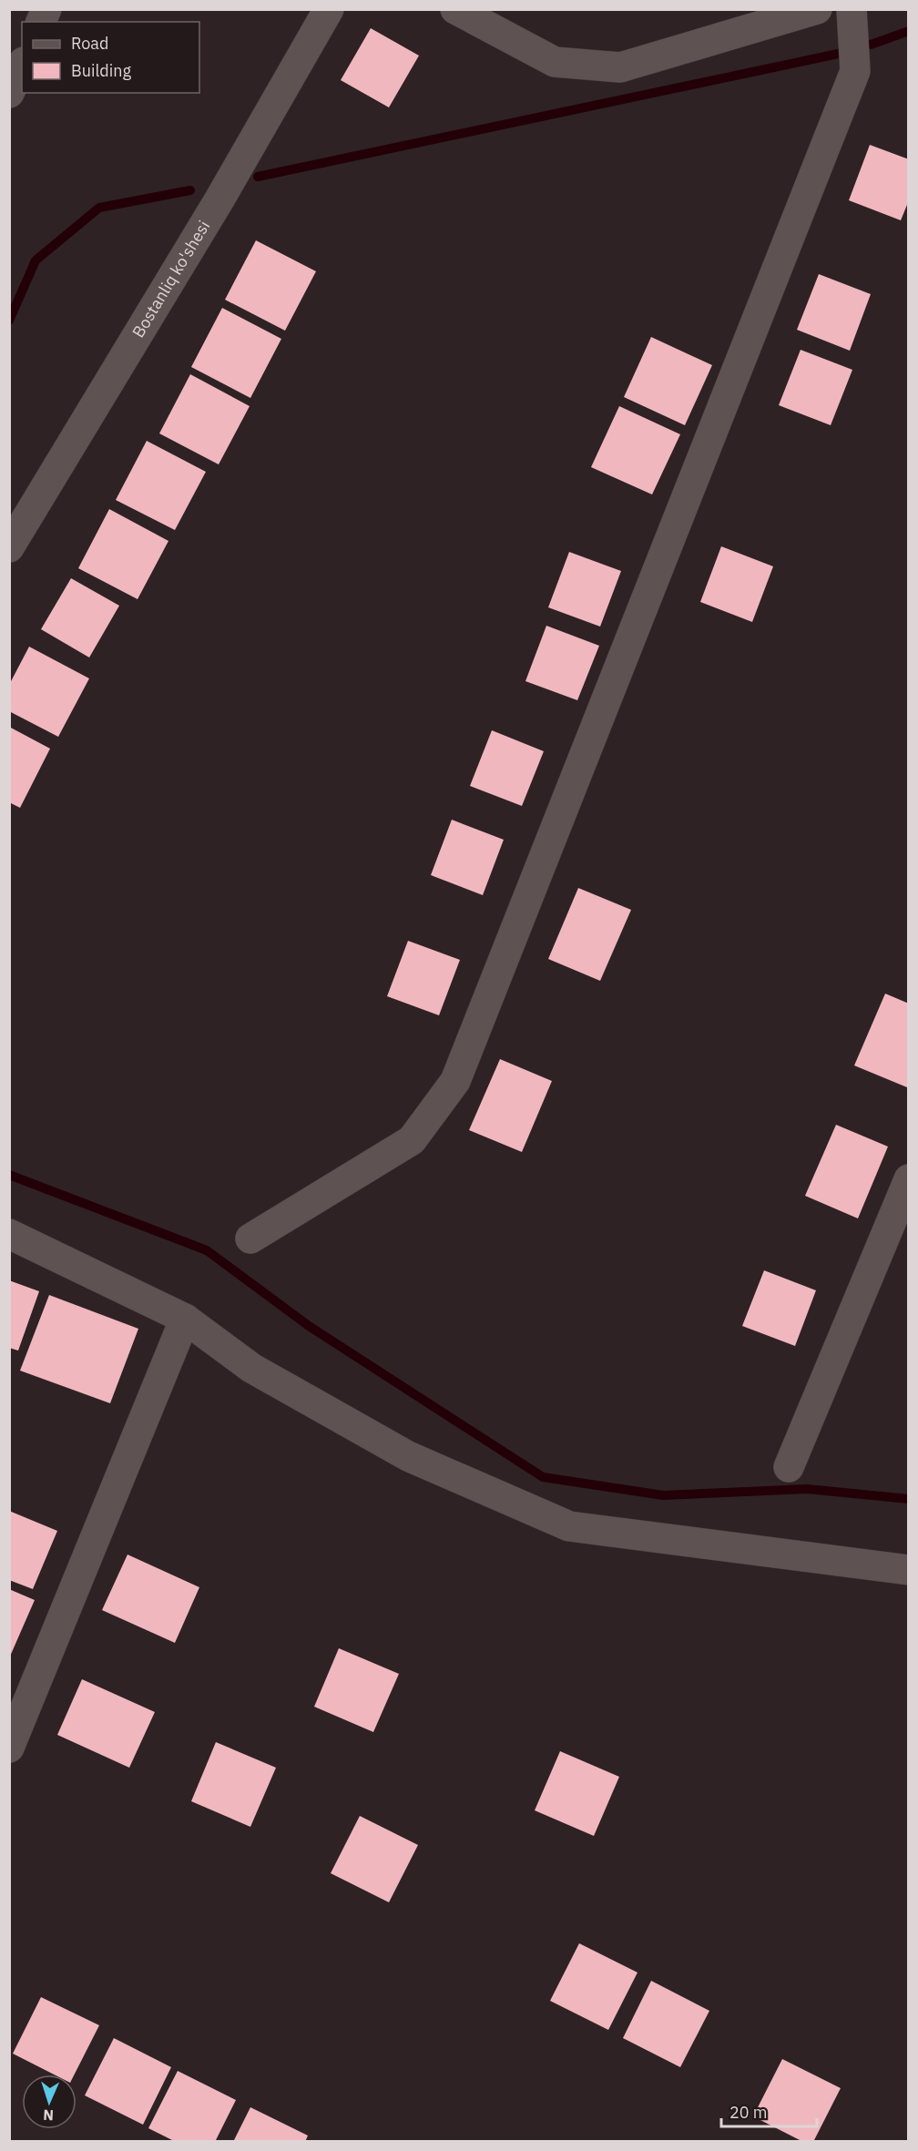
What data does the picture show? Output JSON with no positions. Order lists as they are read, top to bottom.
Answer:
{
  "streets": {
    "street": ["Bostanliq ko'shesi"]
  },
  "legend": ["Road", "Building"],
  "scale_bar": "20 m",
  "north": "bottom"
}
